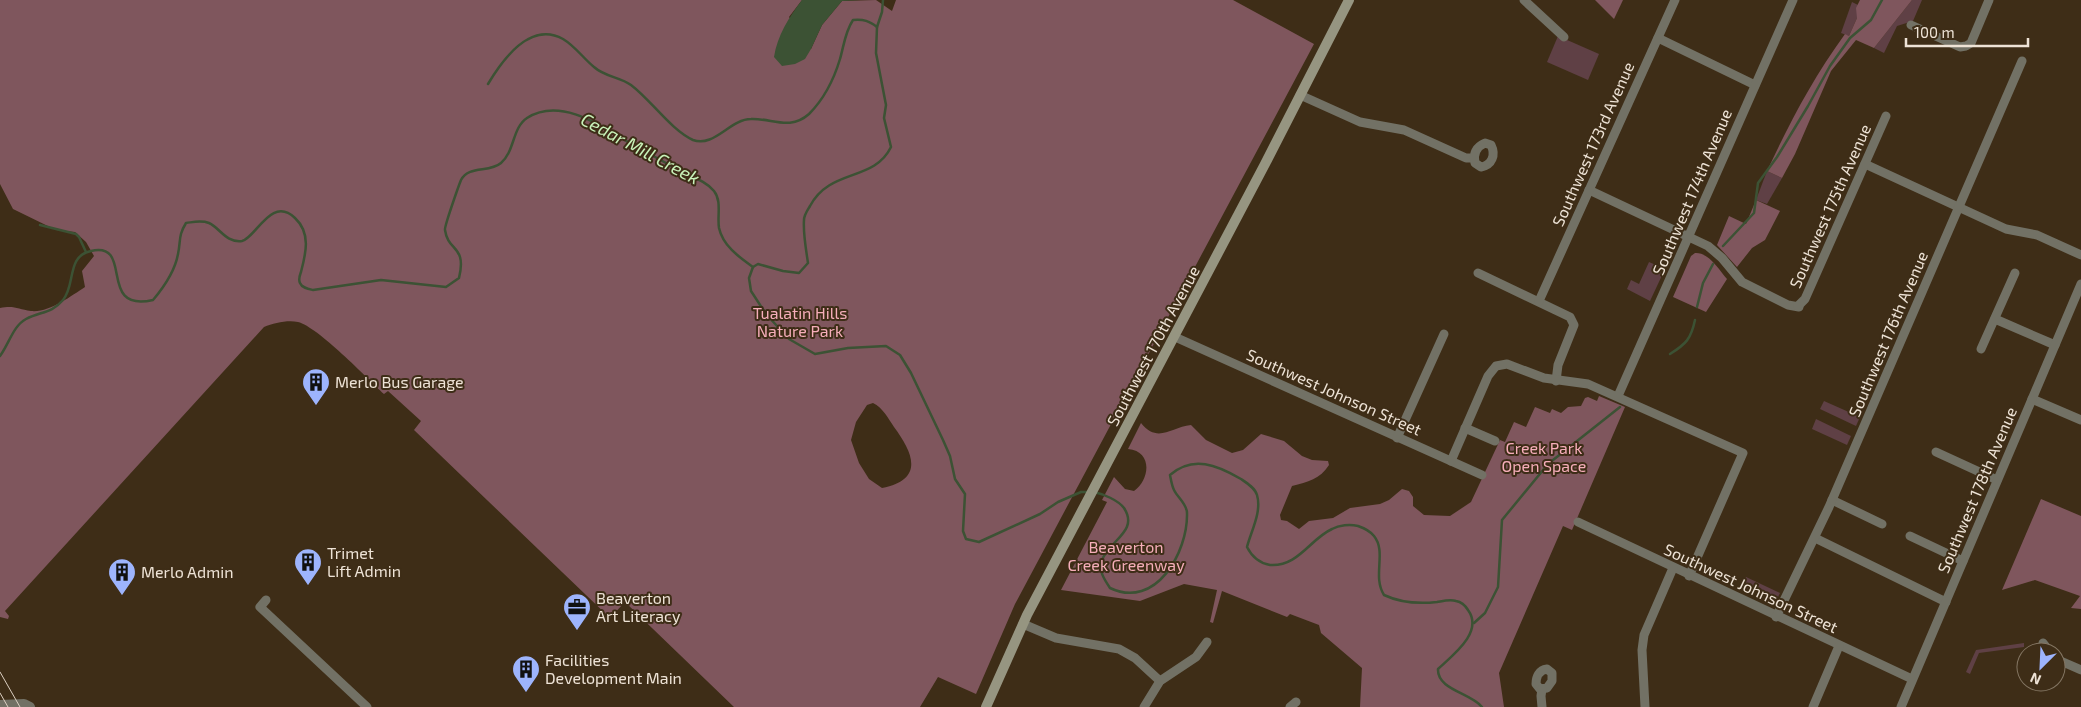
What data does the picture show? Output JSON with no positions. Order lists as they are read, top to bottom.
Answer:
{
  "streets": {
    "main road": ["Southwest 170th Avenue"],
    "street": [
      "Southwest 173rd Avenue",
      "Southwest 174th Avenue",
      "Southwest 175th Avenue",
      "Southwest 176th Avenue",
      "Southwest Johnson Street",
      "Southwest 178th Avenue"
    ]
  },
  "crossings": [
    ["Southwest 174th Avenue", "Southwest 175th Avenue"],
    ["Southwest 176th Avenue", "Southwest Johnson Street"],
    ["Southwest 170th Avenue", "Southwest Johnson Street"],
    ["Southwest Johnson Street", "Southwest 178th Avenue"]
  ],
  "water": ["Cedar Mill Creek"],
  "parks": ["Tualatin Hills Nature Park", "Creek Park Open Space", "Beaverton Creek Greenway"],
  "places": {
    "building": [
      "Merlo Bus Garage",
      "Trimet Lift Admin",
      "Merlo Admin",
      "Facilities Development Main"
    ],
    "office": ["Beaverton Art Literacy"]
  },
  "scale_bar": "100 m",
  "north": "bottom left"
}
